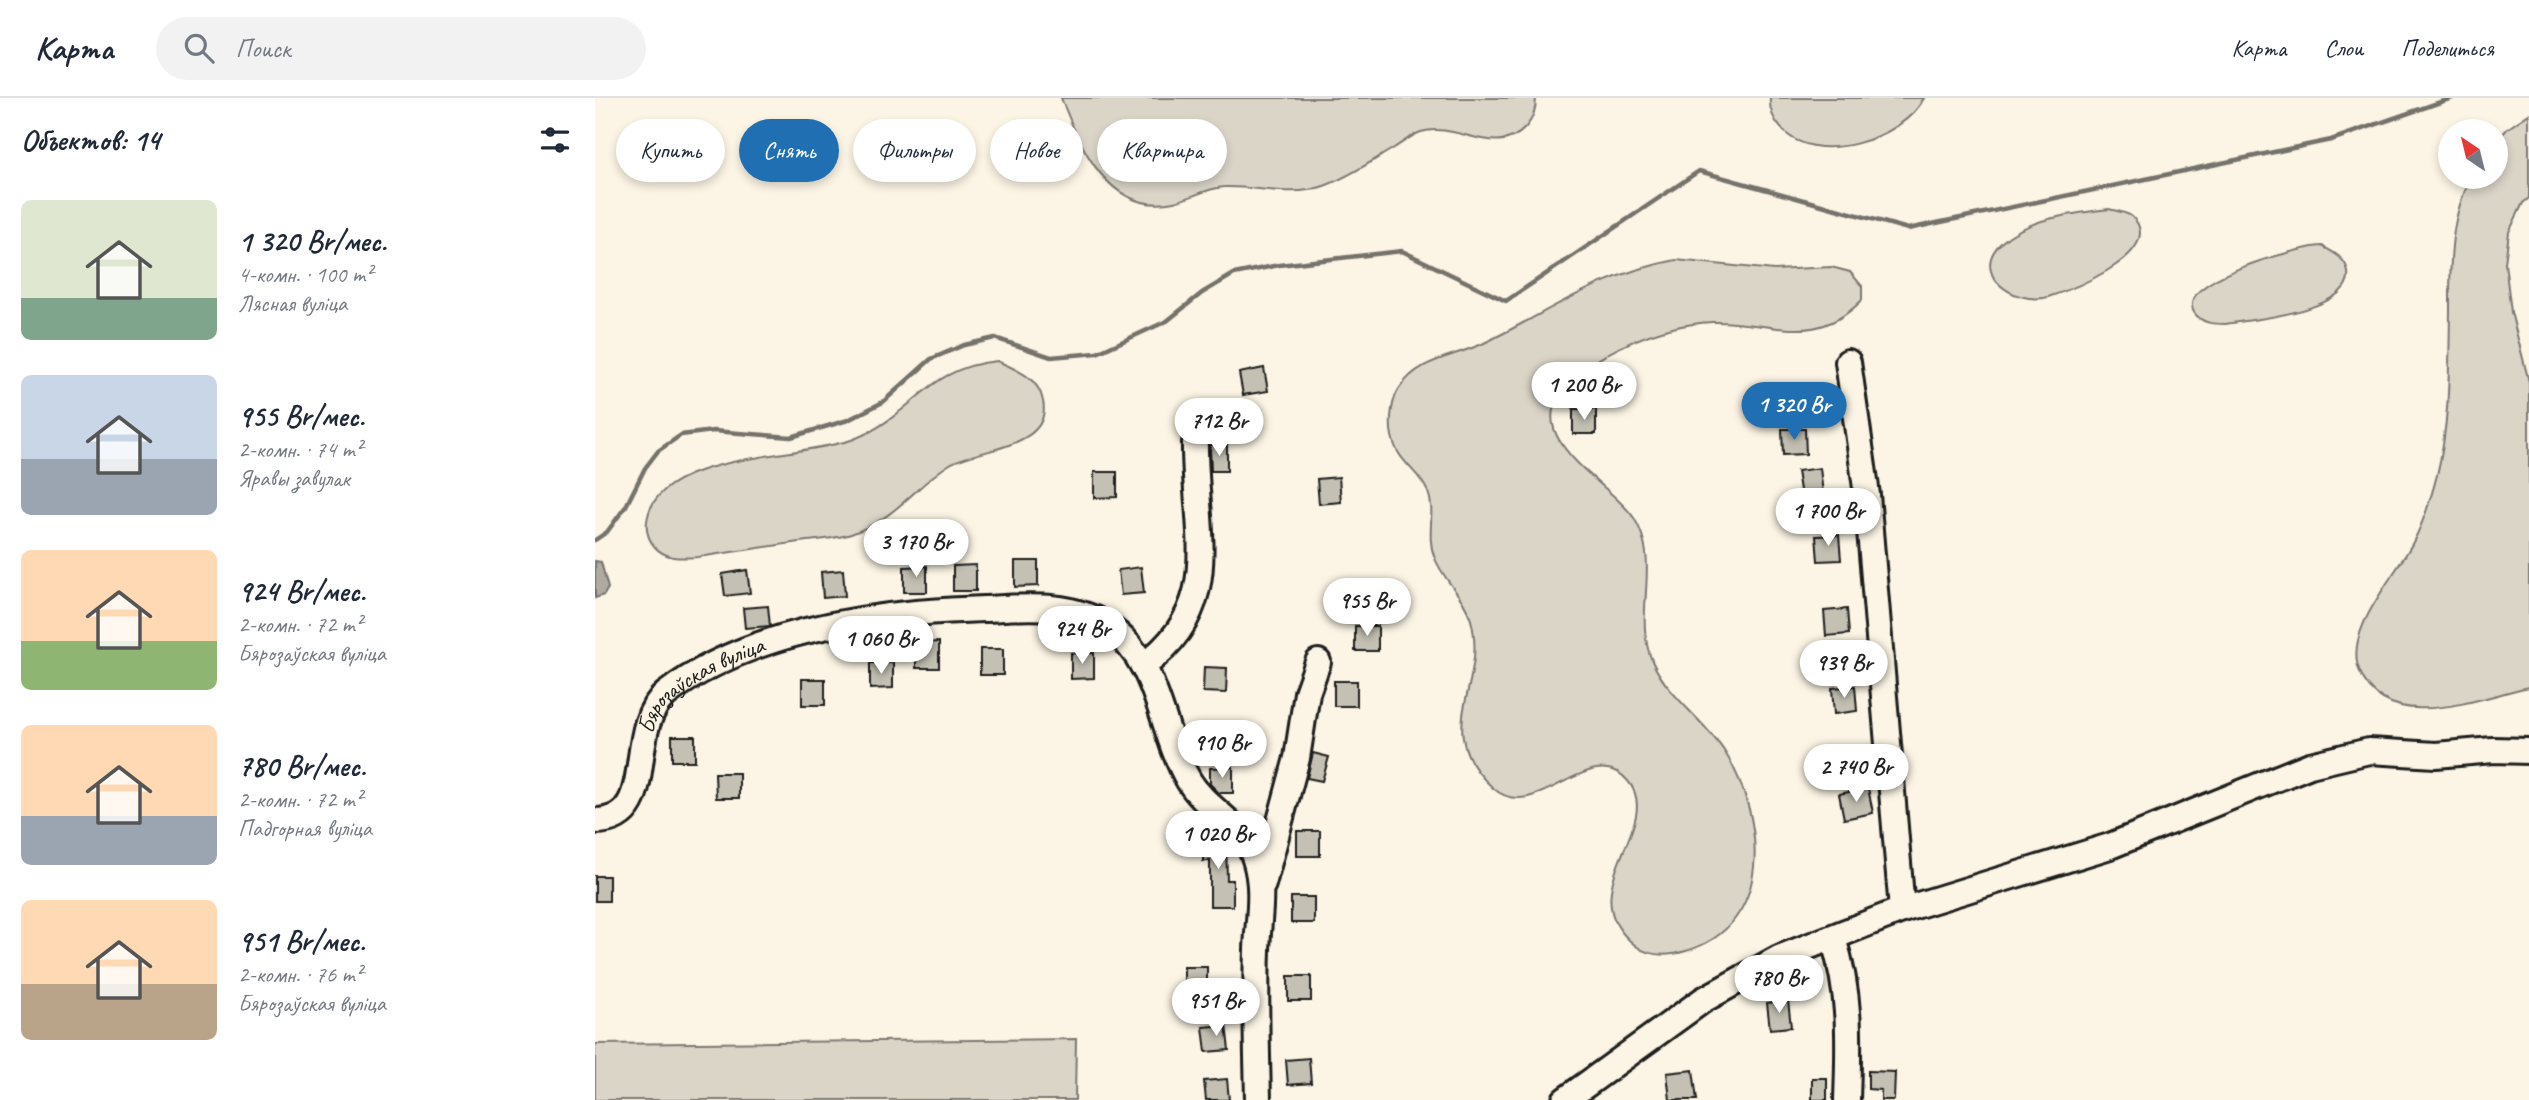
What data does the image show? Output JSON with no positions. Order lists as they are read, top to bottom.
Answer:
{
  "streets": {
    "street": ["Бярозаўская вуліца"]
  },
  "north": "top left",
  "page": {
    "header": "Карта",
    "search": "Поиск",
    "nav": ["Карта", "Слои", "Поделиться"],
    "heading": "Объектов: 14",
    "chip": [
      "Купить",
      "Снять",
      "Фильтры",
      "Новое",
      "Квартира"
    ],
    "list": [
      {
        "name": "1 320 Br/мес.",
        "note": "4-комн. · 100 m² · Лясная вуліца"
      },
      {
        "name": "955 Br/мес.",
        "note": "2-комн. · 74 m² · Яравы завулак"
      },
      {
        "name": "924 Br/мес.",
        "note": "2-комн. · 72 m² · Бярозаўская вуліца"
      },
      {
        "name": "780 Br/мес.",
        "note": "2-комн. · 72 m² · Падгорная вуліца"
      },
      {
        "name": "951 Br/мес.",
        "note": "2-комн. · 76 m² · Бярозаўская вуліца"
      }
    ],
    "price": [
      "1 200 Br",
      "1 320 Br",
      "712 Br",
      "1 700 Br",
      "3 170 Br",
      "955 Br",
      "924 Br",
      "1 060 Br",
      "939 Br",
      "910 Br",
      "2 740 Br",
      "1 020 Br",
      "780 Br",
      "951 Br"
    ]
  }
}
